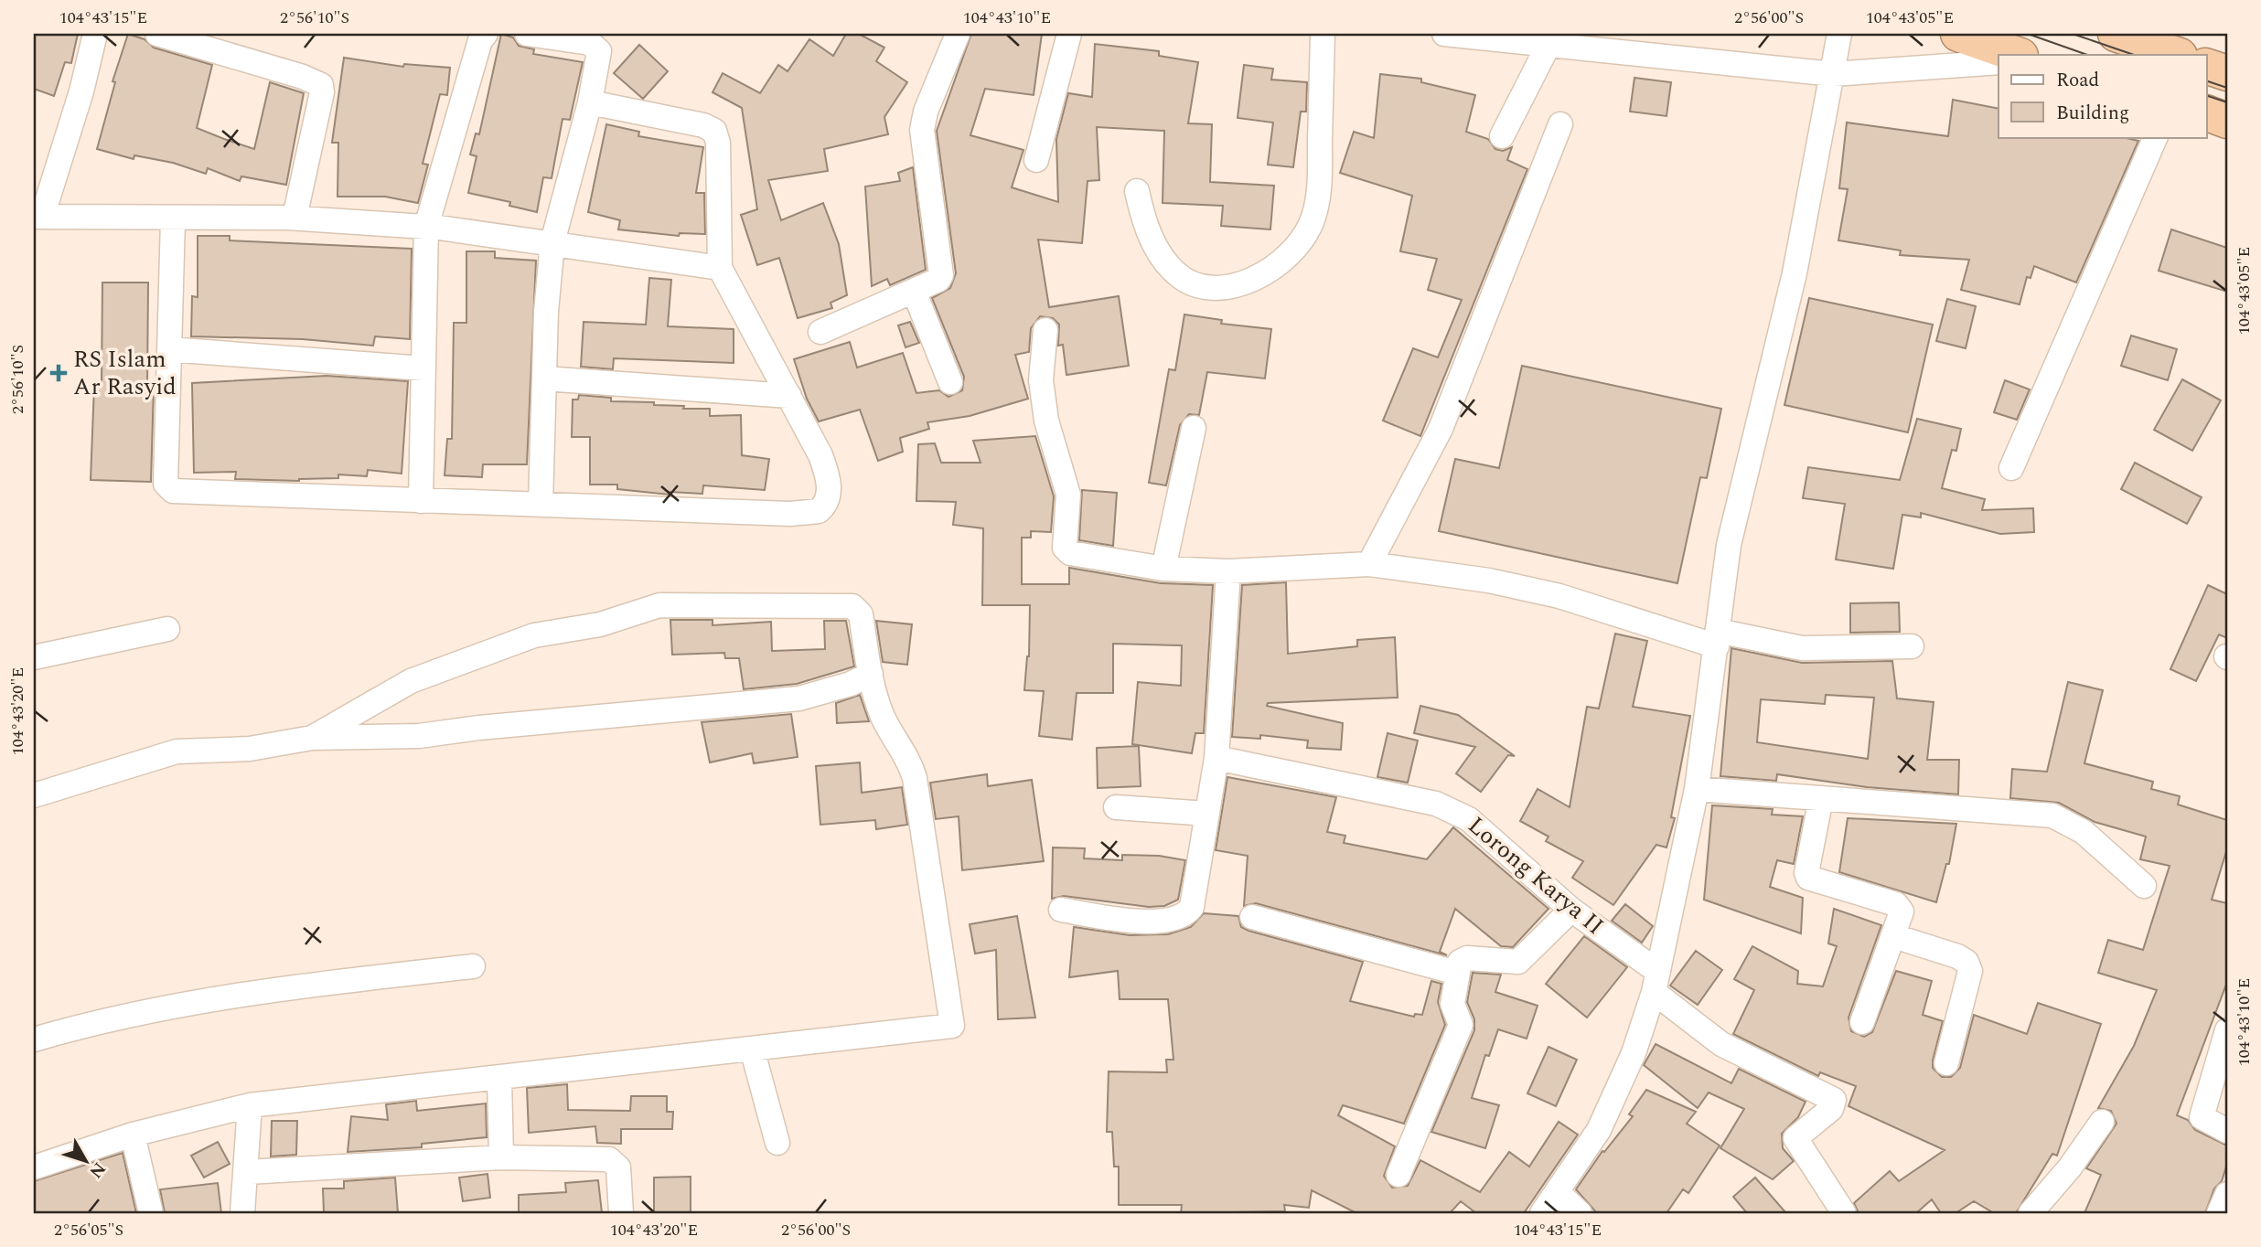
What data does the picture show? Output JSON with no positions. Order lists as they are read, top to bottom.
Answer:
{
  "streets": {
    "street": ["Lorong Karya II"]
  },
  "places": {
    "health": ["RS Islam Ar Rasyid"]
  },
  "legend": ["Road", "Building"],
  "north": "bottom right",
  "coordinates": [
    "104°43'15\"E",
    "2°56'10\"S",
    "104°43'10\"E",
    "2°56'00\"S",
    "104°43'05\"E",
    "104°43'20\"E",
    "2°56'05\"S"
  ]
}
